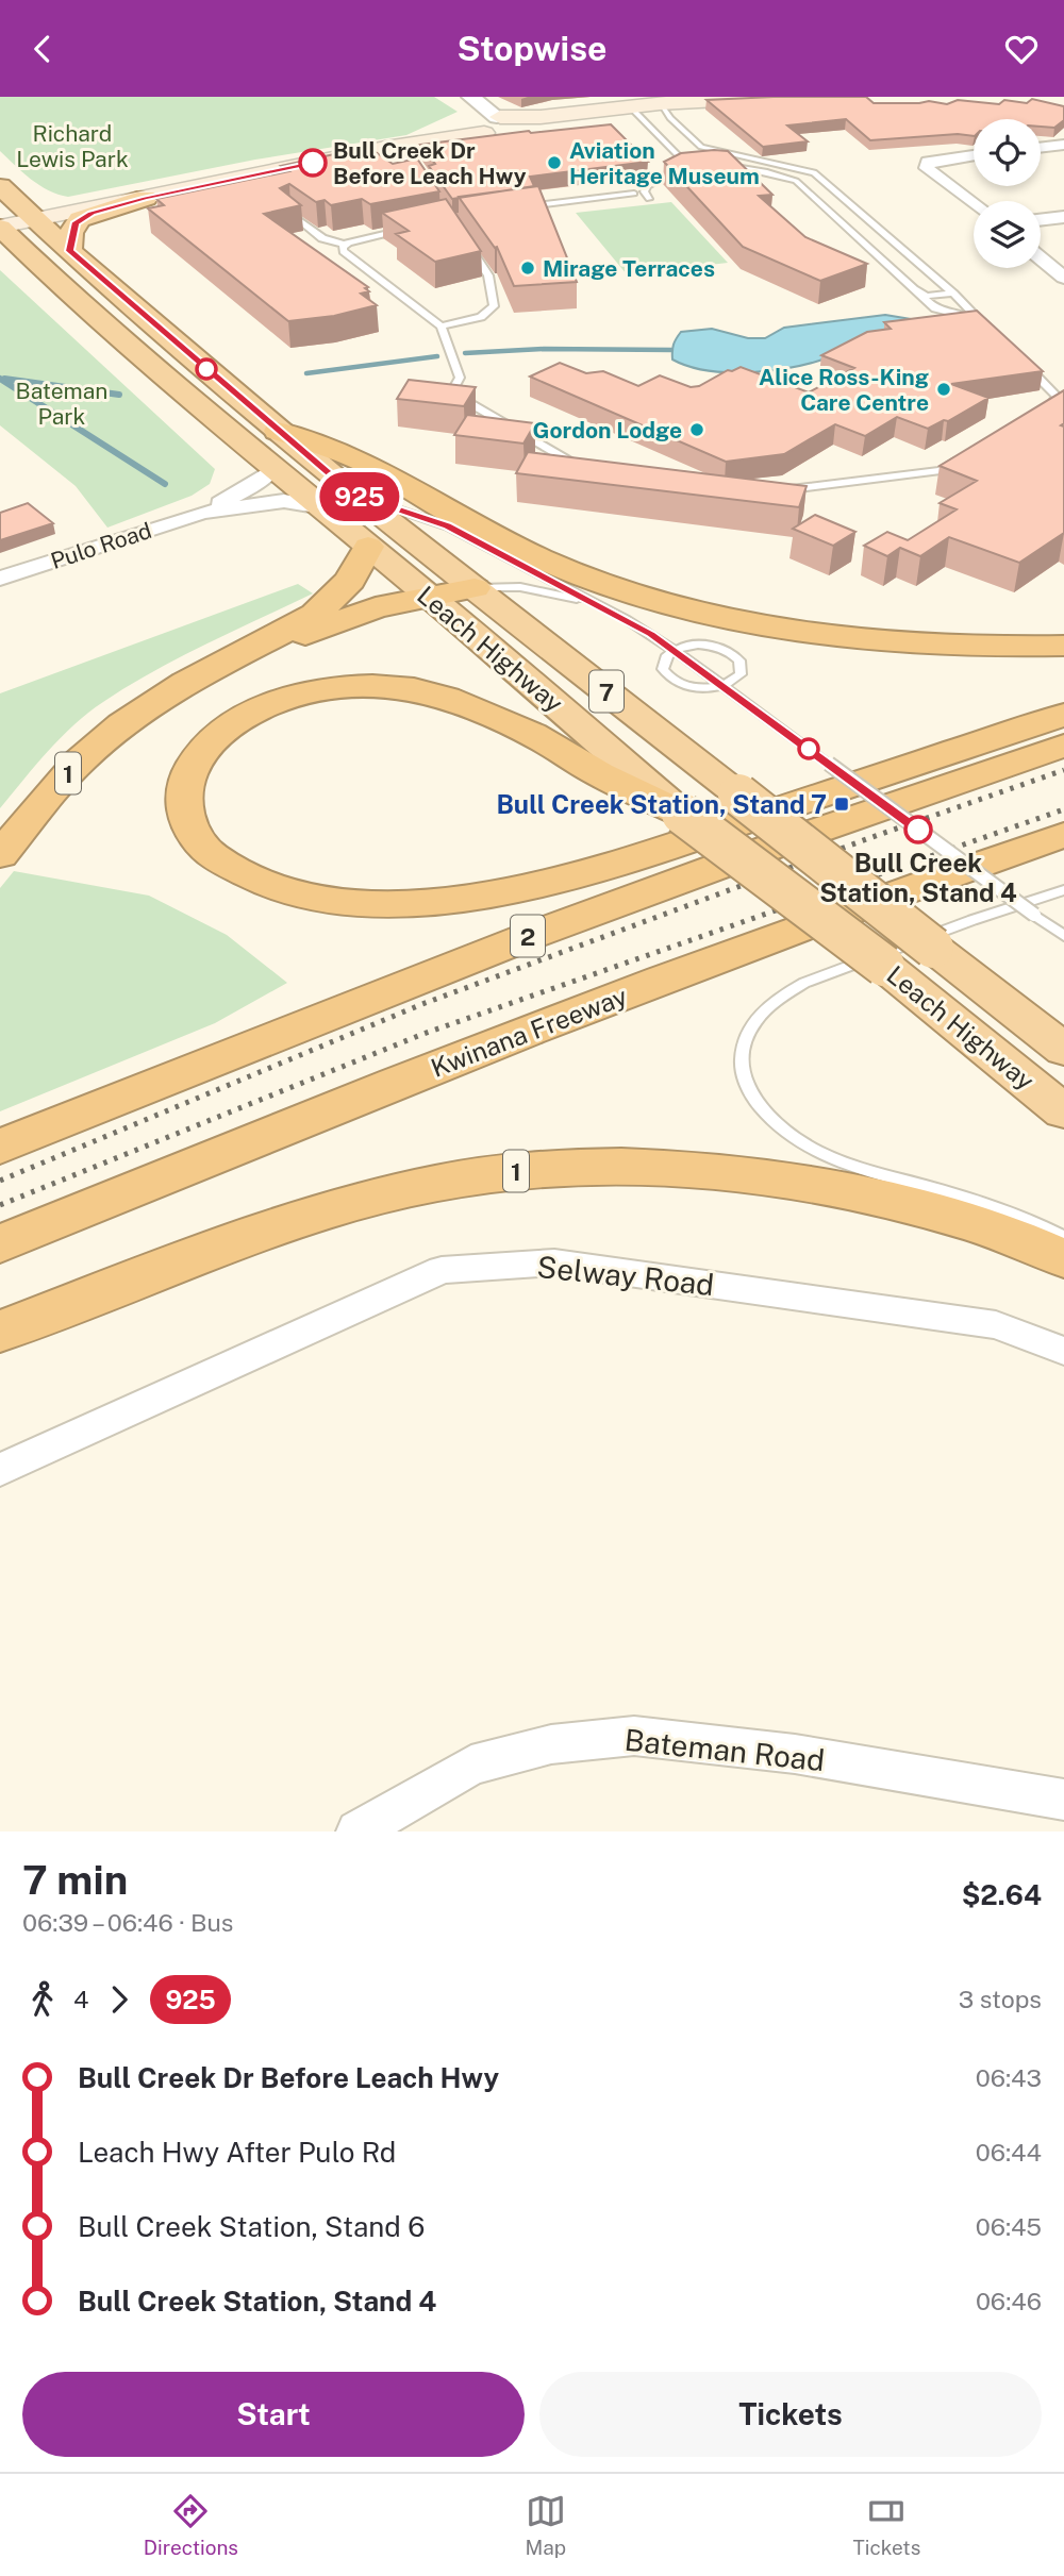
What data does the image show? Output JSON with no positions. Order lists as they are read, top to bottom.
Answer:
{
  "streets": {
    "highway": [
      "Leach Highway",
      "7",
      "1",
      "2",
      "Kwinana Freeway"
    ],
    "street": ["Pulo Road", "Selway Road", "Bateman Road"]
  },
  "crossings": [
    ["Pulo Road", "Leach Highway"],
    ["Leach Highway", "1"]
  ],
  "parks": ["Richard Lewis Park", "Bateman Park"],
  "places": {
    "other": [
      "Bull Creek Dr Before Leach Hwy",
      "Aviation Heritage Museum",
      "Mirage Terraces",
      "Alice Ross-King Care Centre",
      "Gordon Lodge",
      "Bull Creek Station, Stand 4"
    ],
    "transit": ["Bull Creek Station, Stand 7"]
  },
  "lines": ["bus line 925"],
  "page": {
    "header": "Stopwise",
    "on_map": "925",
    "heading": ["7 min", "06:39 – 06:46 · Bus", "$2.64"],
    "legs": ["4", "925", "3 stops"],
    "list": [
      {
        "name": "Bull Creek Dr Before Leach Hwy",
        "value": "06:43"
      },
      {
        "name": "Leach Hwy After Pulo Rd",
        "value": "06:44"
      },
      {
        "name": "Bull Creek Station, Stand 6",
        "value": "06:45"
      },
      {
        "name": "Bull Creek Station, Stand 4",
        "value": "06:46"
      }
    ],
    "buttons": ["Start", "Tickets"],
    "tabs": ["Directions", "Map", "Tickets"]
  }
}
